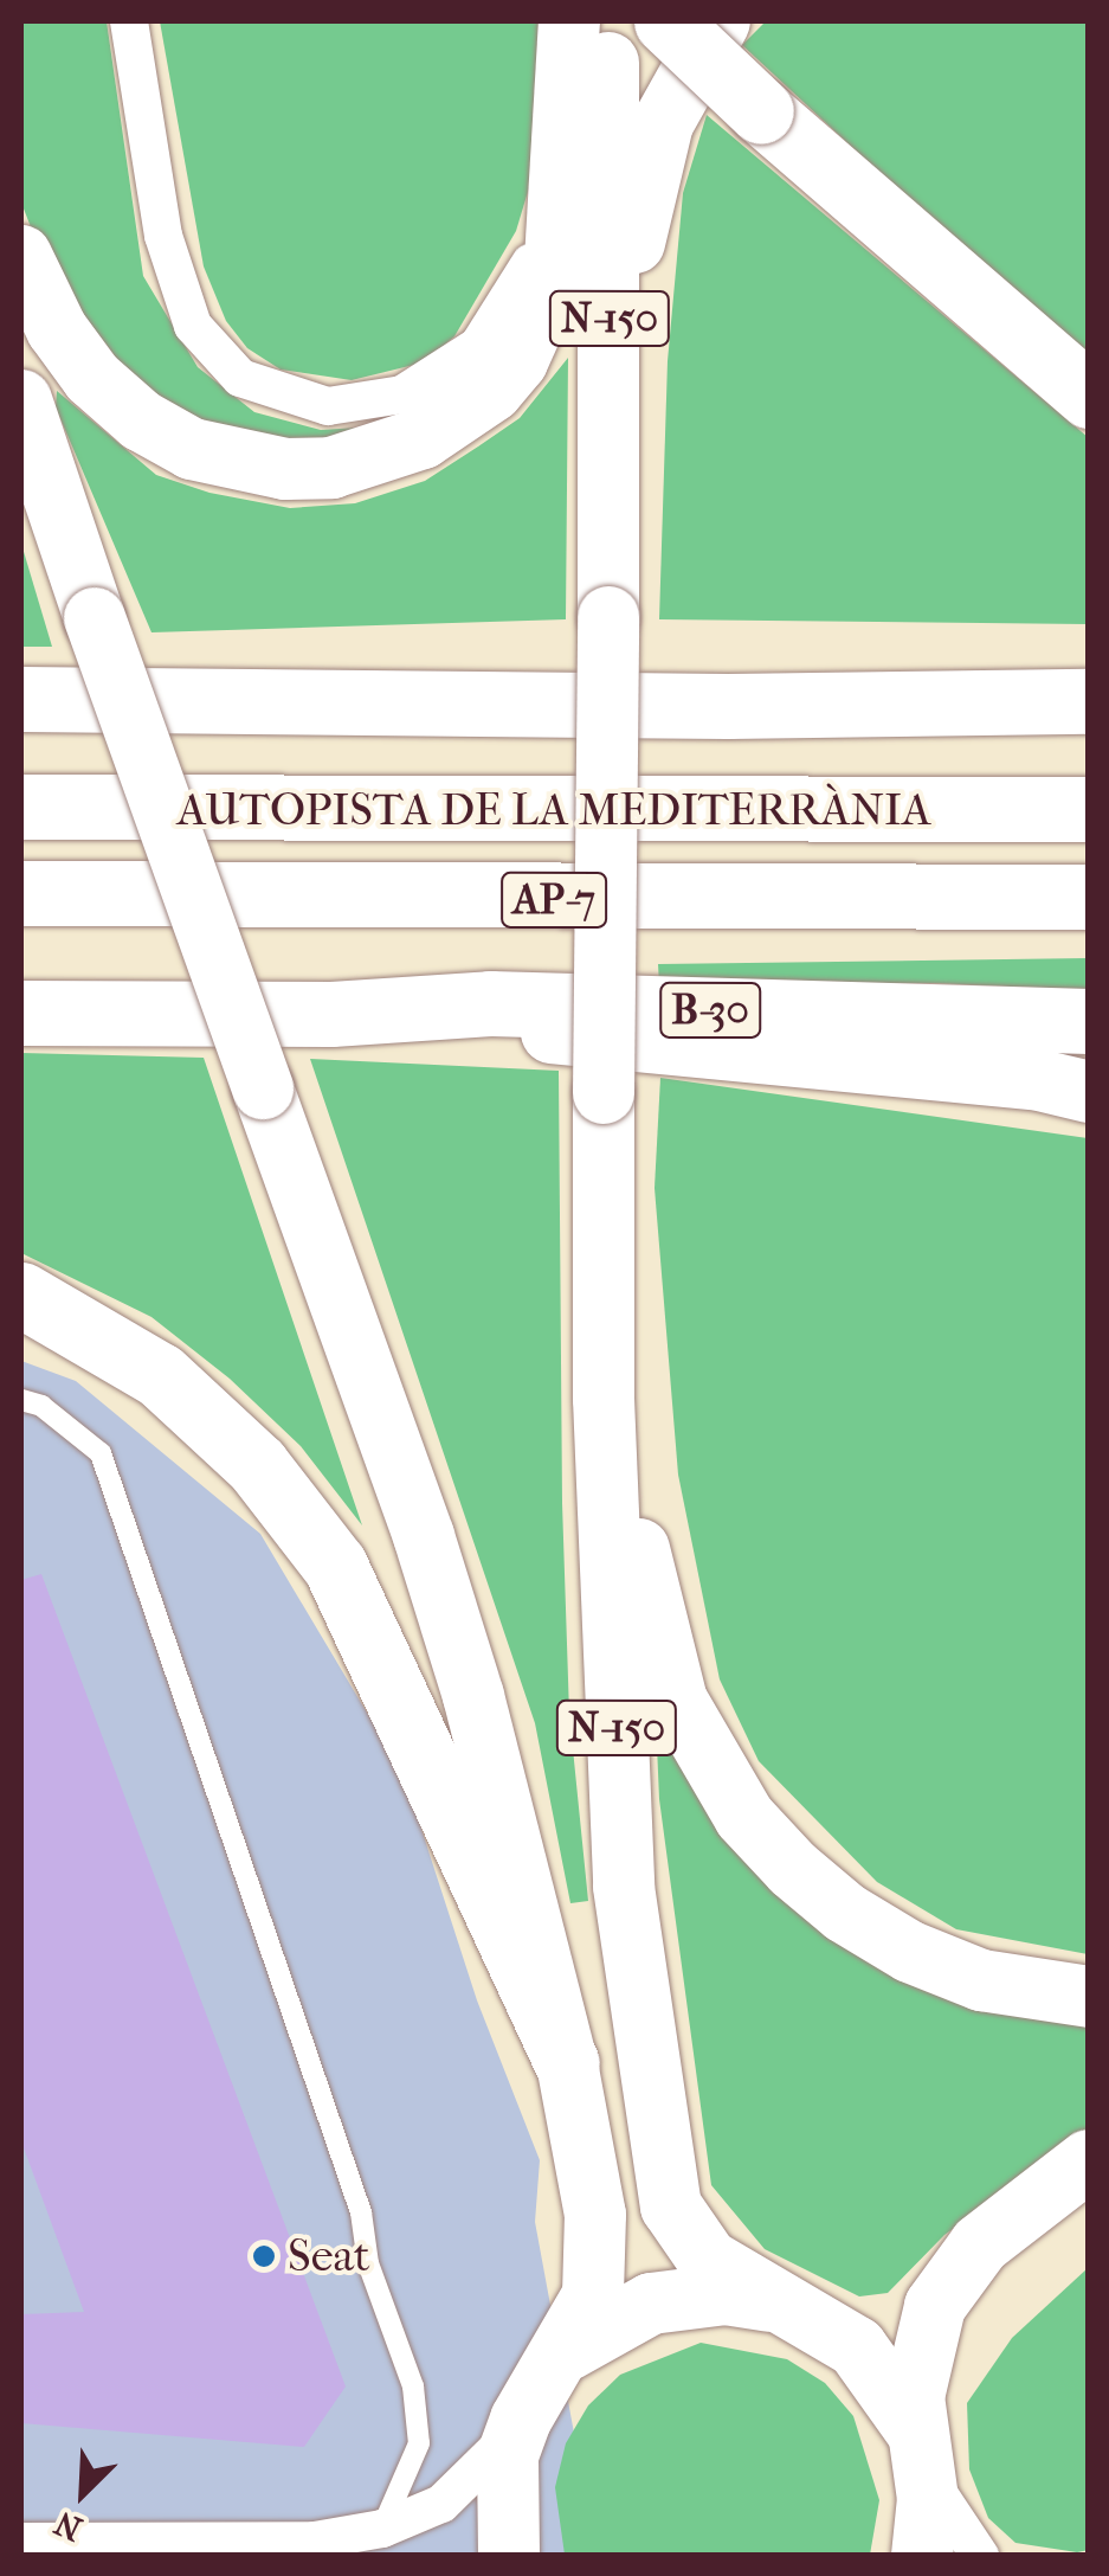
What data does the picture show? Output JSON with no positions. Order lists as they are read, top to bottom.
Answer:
{
  "streets": {
    "highway": ["AUTOPISTA DE LA MEDITERRÀNIA", "AP-7", "B-30"],
    "main road": ["N-150"]
  },
  "places": ["Seat"],
  "north": "bottom left"
}
